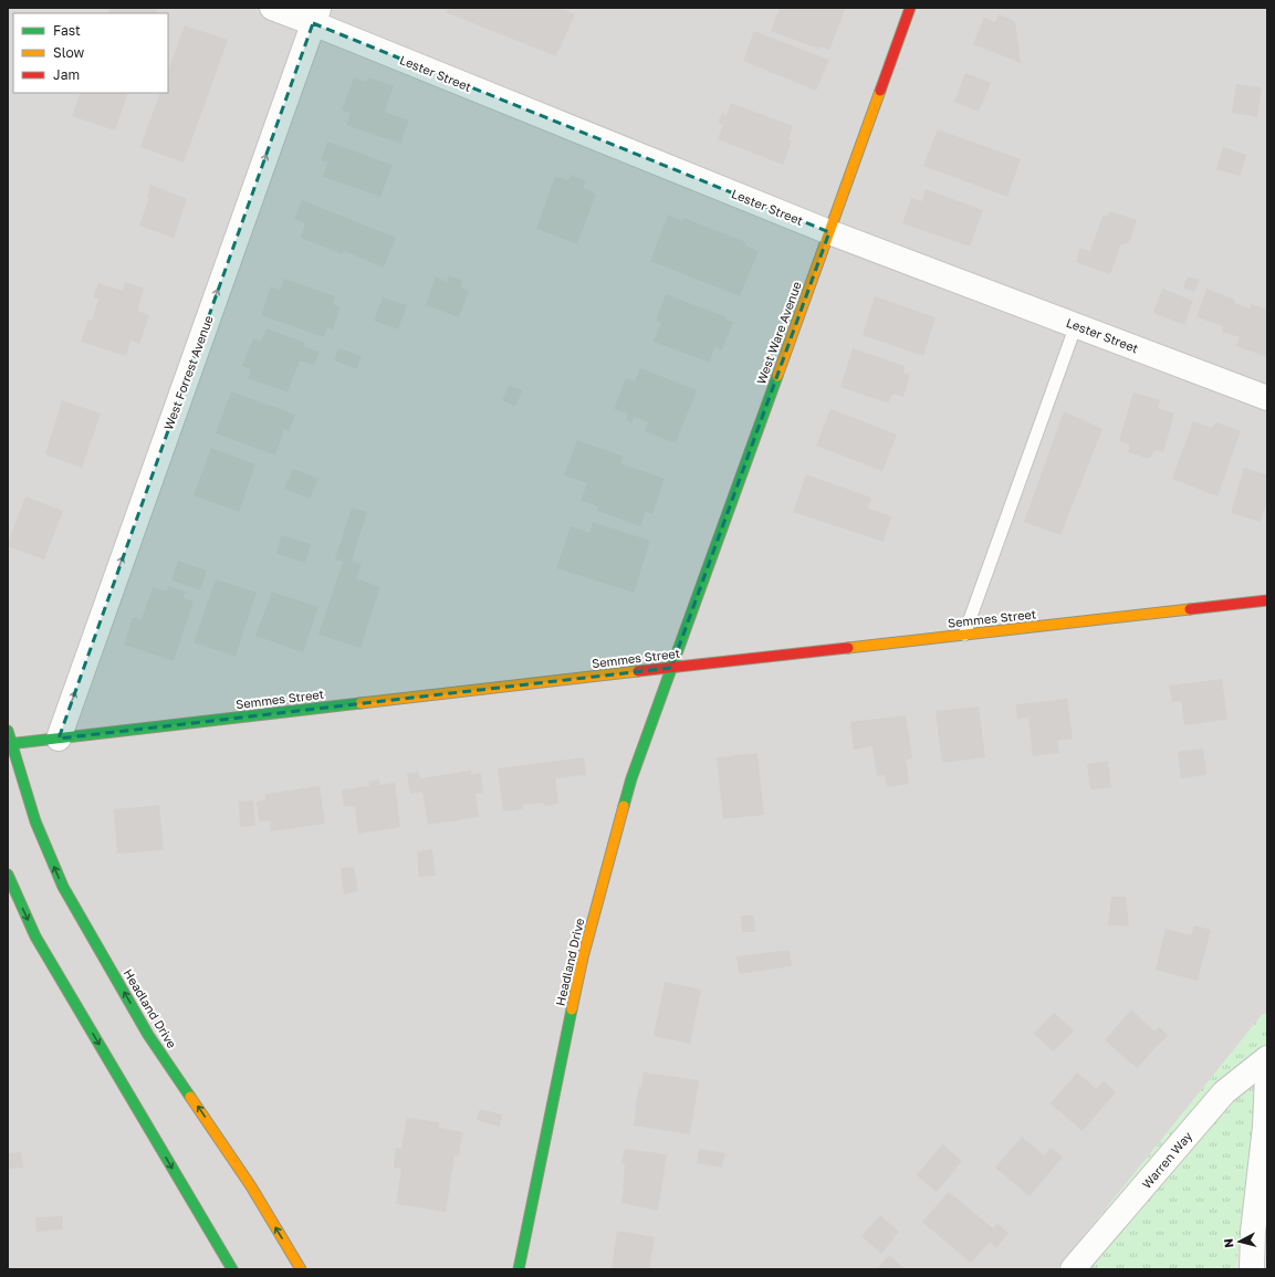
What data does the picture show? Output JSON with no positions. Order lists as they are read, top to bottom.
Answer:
{
  "streets": {
    "street": [
      "Lester Street",
      "West Ware Avenue",
      "West Forrest Avenue",
      "Semmes Street",
      "Headland Drive",
      "Warren Way"
    ]
  },
  "crossings": [
    ["Lester Street", "West Ware Avenue"],
    ["Lester Street", "West Forrest Avenue"],
    ["West Ware Avenue", "Semmes Street"],
    ["West Ware Avenue", "Headland Drive"],
    ["West Forrest Avenue", "Semmes Street"],
    ["Semmes Street", "Headland Drive"]
  ],
  "one_way": ["West Forrest Avenue"],
  "legend": ["Fast", "Slow", "Jam"],
  "north": "left"
}
